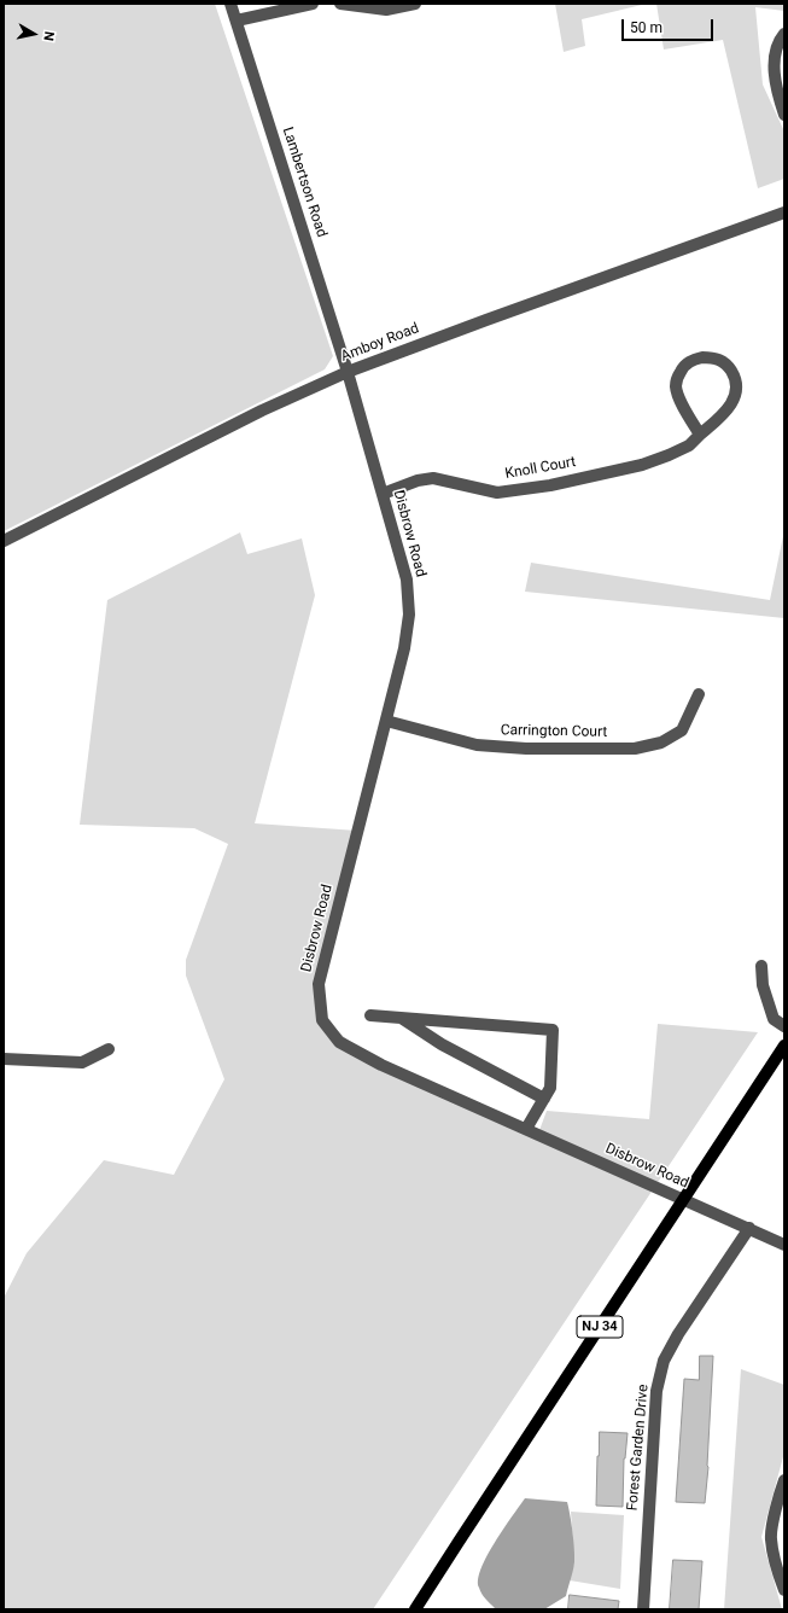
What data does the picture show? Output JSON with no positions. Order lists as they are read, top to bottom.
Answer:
{
  "streets": {
    "main road": ["NJ 34"],
    "street": [
      "Lambertson Road",
      "Amboy Road",
      "Knoll Court",
      "Disbrow Road",
      "Carrington Court",
      "Forest Garden Drive"
    ]
  },
  "crossings": [
    ["Lambertson Road", "Amboy Road"],
    ["Lambertson Road", "Disbrow Road"],
    ["Amboy Road", "Disbrow Road"],
    ["Knoll Court", "Disbrow Road"],
    ["Disbrow Road", "Carrington Court"],
    ["Disbrow Road", "NJ 34"],
    ["Disbrow Road", "Forest Garden Drive"]
  ],
  "scale_bar": "50 m",
  "north": "right"
}
